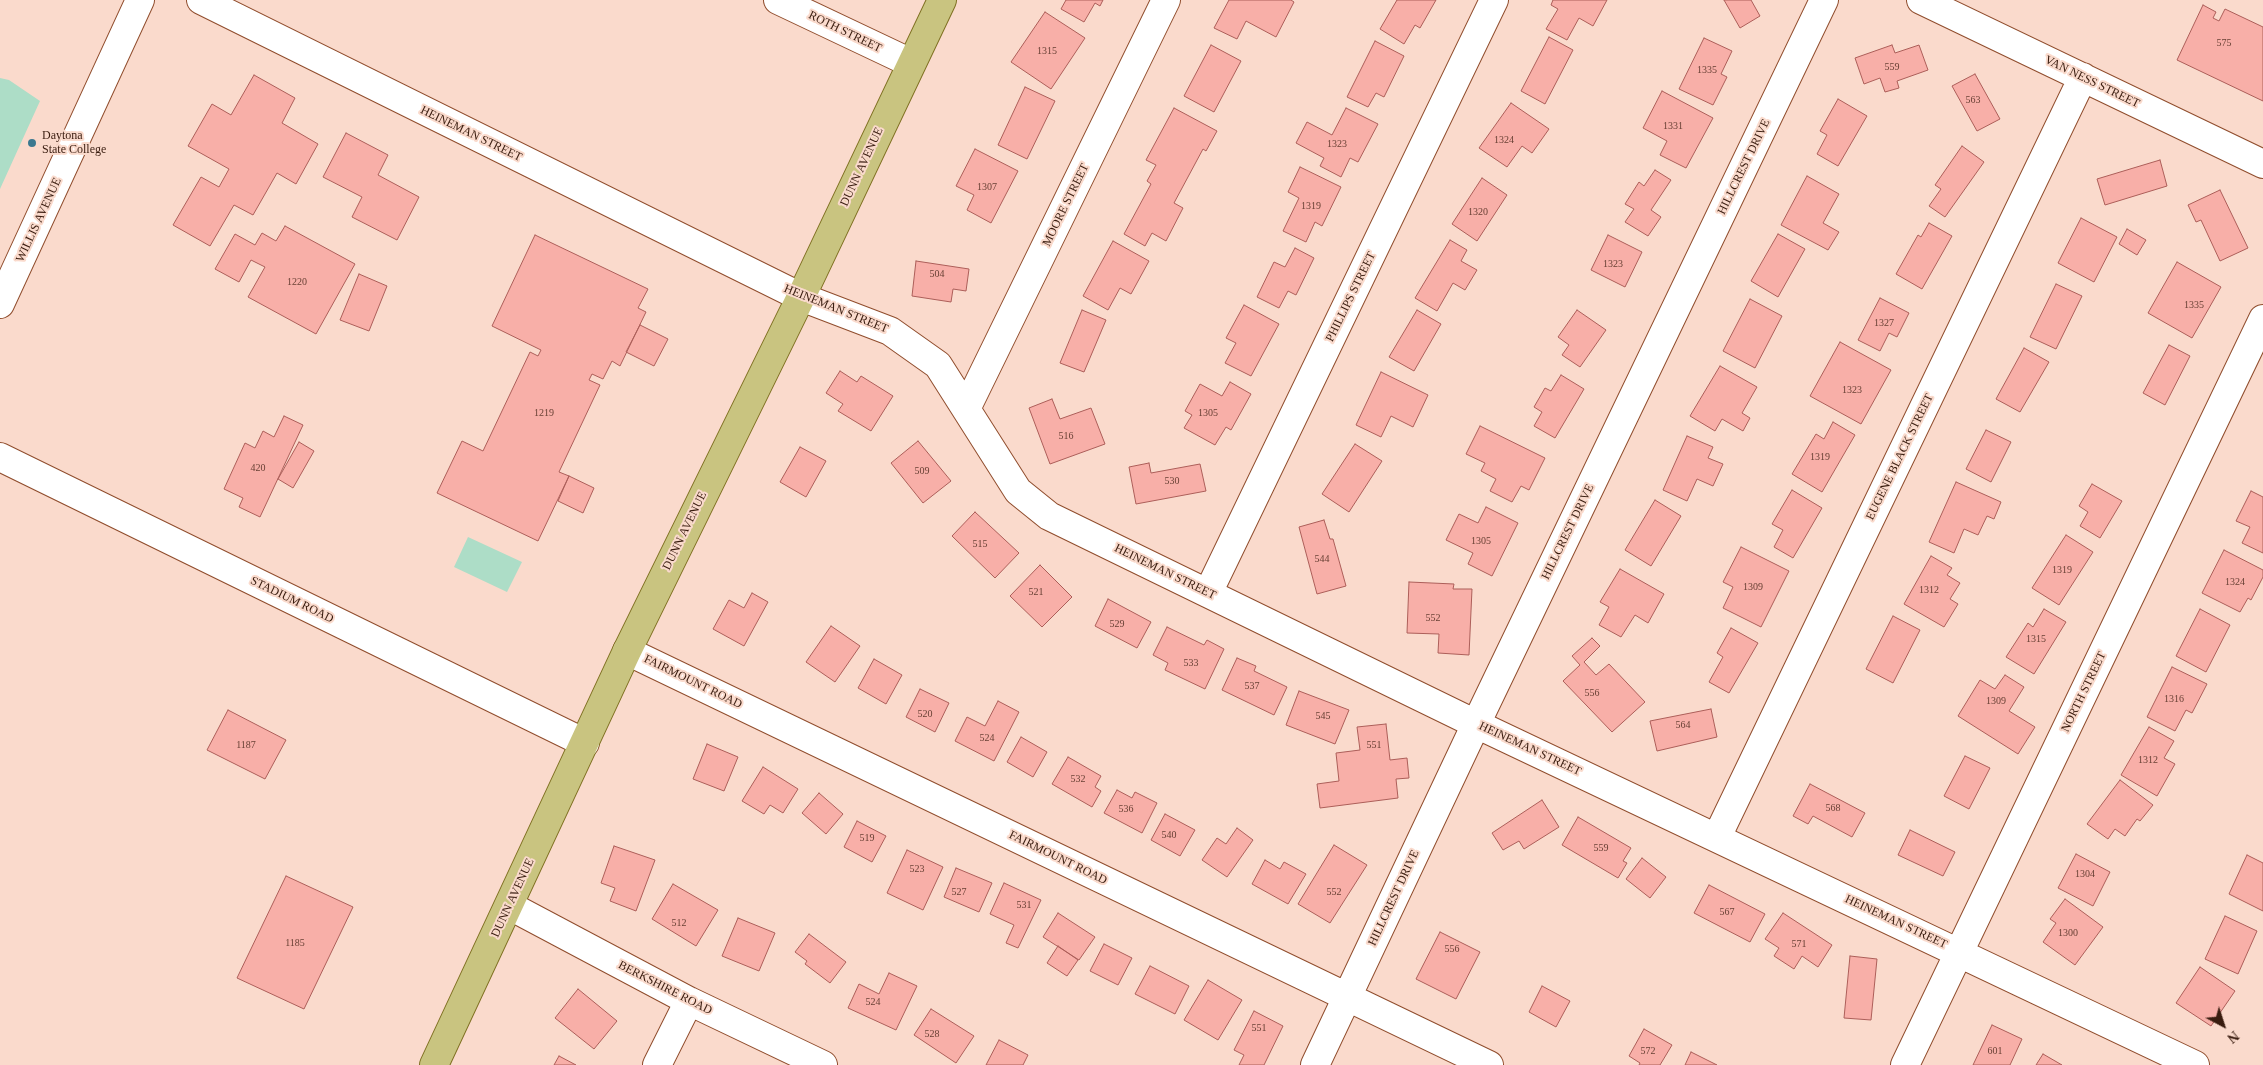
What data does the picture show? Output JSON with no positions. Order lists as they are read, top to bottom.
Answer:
{
  "streets": {
    "main road": ["DUNN AVENUE"],
    "street": [
      "ROTH STREET",
      "VAN NESS STREET",
      "HEINEMAN STREET",
      "HILLCREST DRIVE",
      "MOORE STREET",
      "WILLIS AVENUE",
      "PHILLIPS STREET",
      "EUGENE BLACK STREET",
      "STADIUM ROAD",
      "FAIRMOUNT ROAD",
      "NORTH STREET",
      "BERKSHIRE ROAD"
    ]
  },
  "crossings": [
    ["ROTH STREET", "DUNN AVENUE"],
    ["VAN NESS STREET", "EUGENE BLACK STREET"],
    ["HEINEMAN STREET", "DUNN AVENUE"],
    ["HEINEMAN STREET", "HILLCREST DRIVE"],
    ["HEINEMAN STREET", "MOORE STREET"],
    ["HEINEMAN STREET", "PHILLIPS STREET"],
    ["HEINEMAN STREET", "EUGENE BLACK STREET"],
    ["HEINEMAN STREET", "NORTH STREET"],
    ["DUNN AVENUE", "STADIUM ROAD"],
    ["DUNN AVENUE", "FAIRMOUNT ROAD"],
    ["DUNN AVENUE", "BERKSHIRE ROAD"],
    ["HILLCREST DRIVE", "FAIRMOUNT ROAD"]
  ],
  "places": ["Daytona State College"],
  "house_numbers": [
    "575",
    "1315",
    "559",
    "1335",
    "563",
    "1331",
    "1324",
    "1323",
    "1307",
    "1319",
    "1320",
    "1323",
    "504",
    "1220",
    "1335",
    "1327",
    "1323",
    "1219",
    "1305",
    "516",
    "1319",
    "420",
    "509",
    "530",
    "1305",
    "515",
    "544",
    "1319",
    "1324",
    "1309",
    "1312",
    "521",
    "552",
    "529",
    "1315",
    "533",
    "537",
    "556",
    "1316",
    "1309",
    "520",
    "545",
    "564",
    "524",
    "1187",
    "551",
    "1312",
    "532",
    "568",
    "536",
    "540",
    "519",
    "559",
    "523",
    "1304",
    "527",
    "552",
    "531",
    "567",
    "512",
    "1300",
    "1185",
    "571",
    "556",
    "524",
    "551",
    "528",
    "572",
    "601"
  ],
  "north": "bottom right"
}
